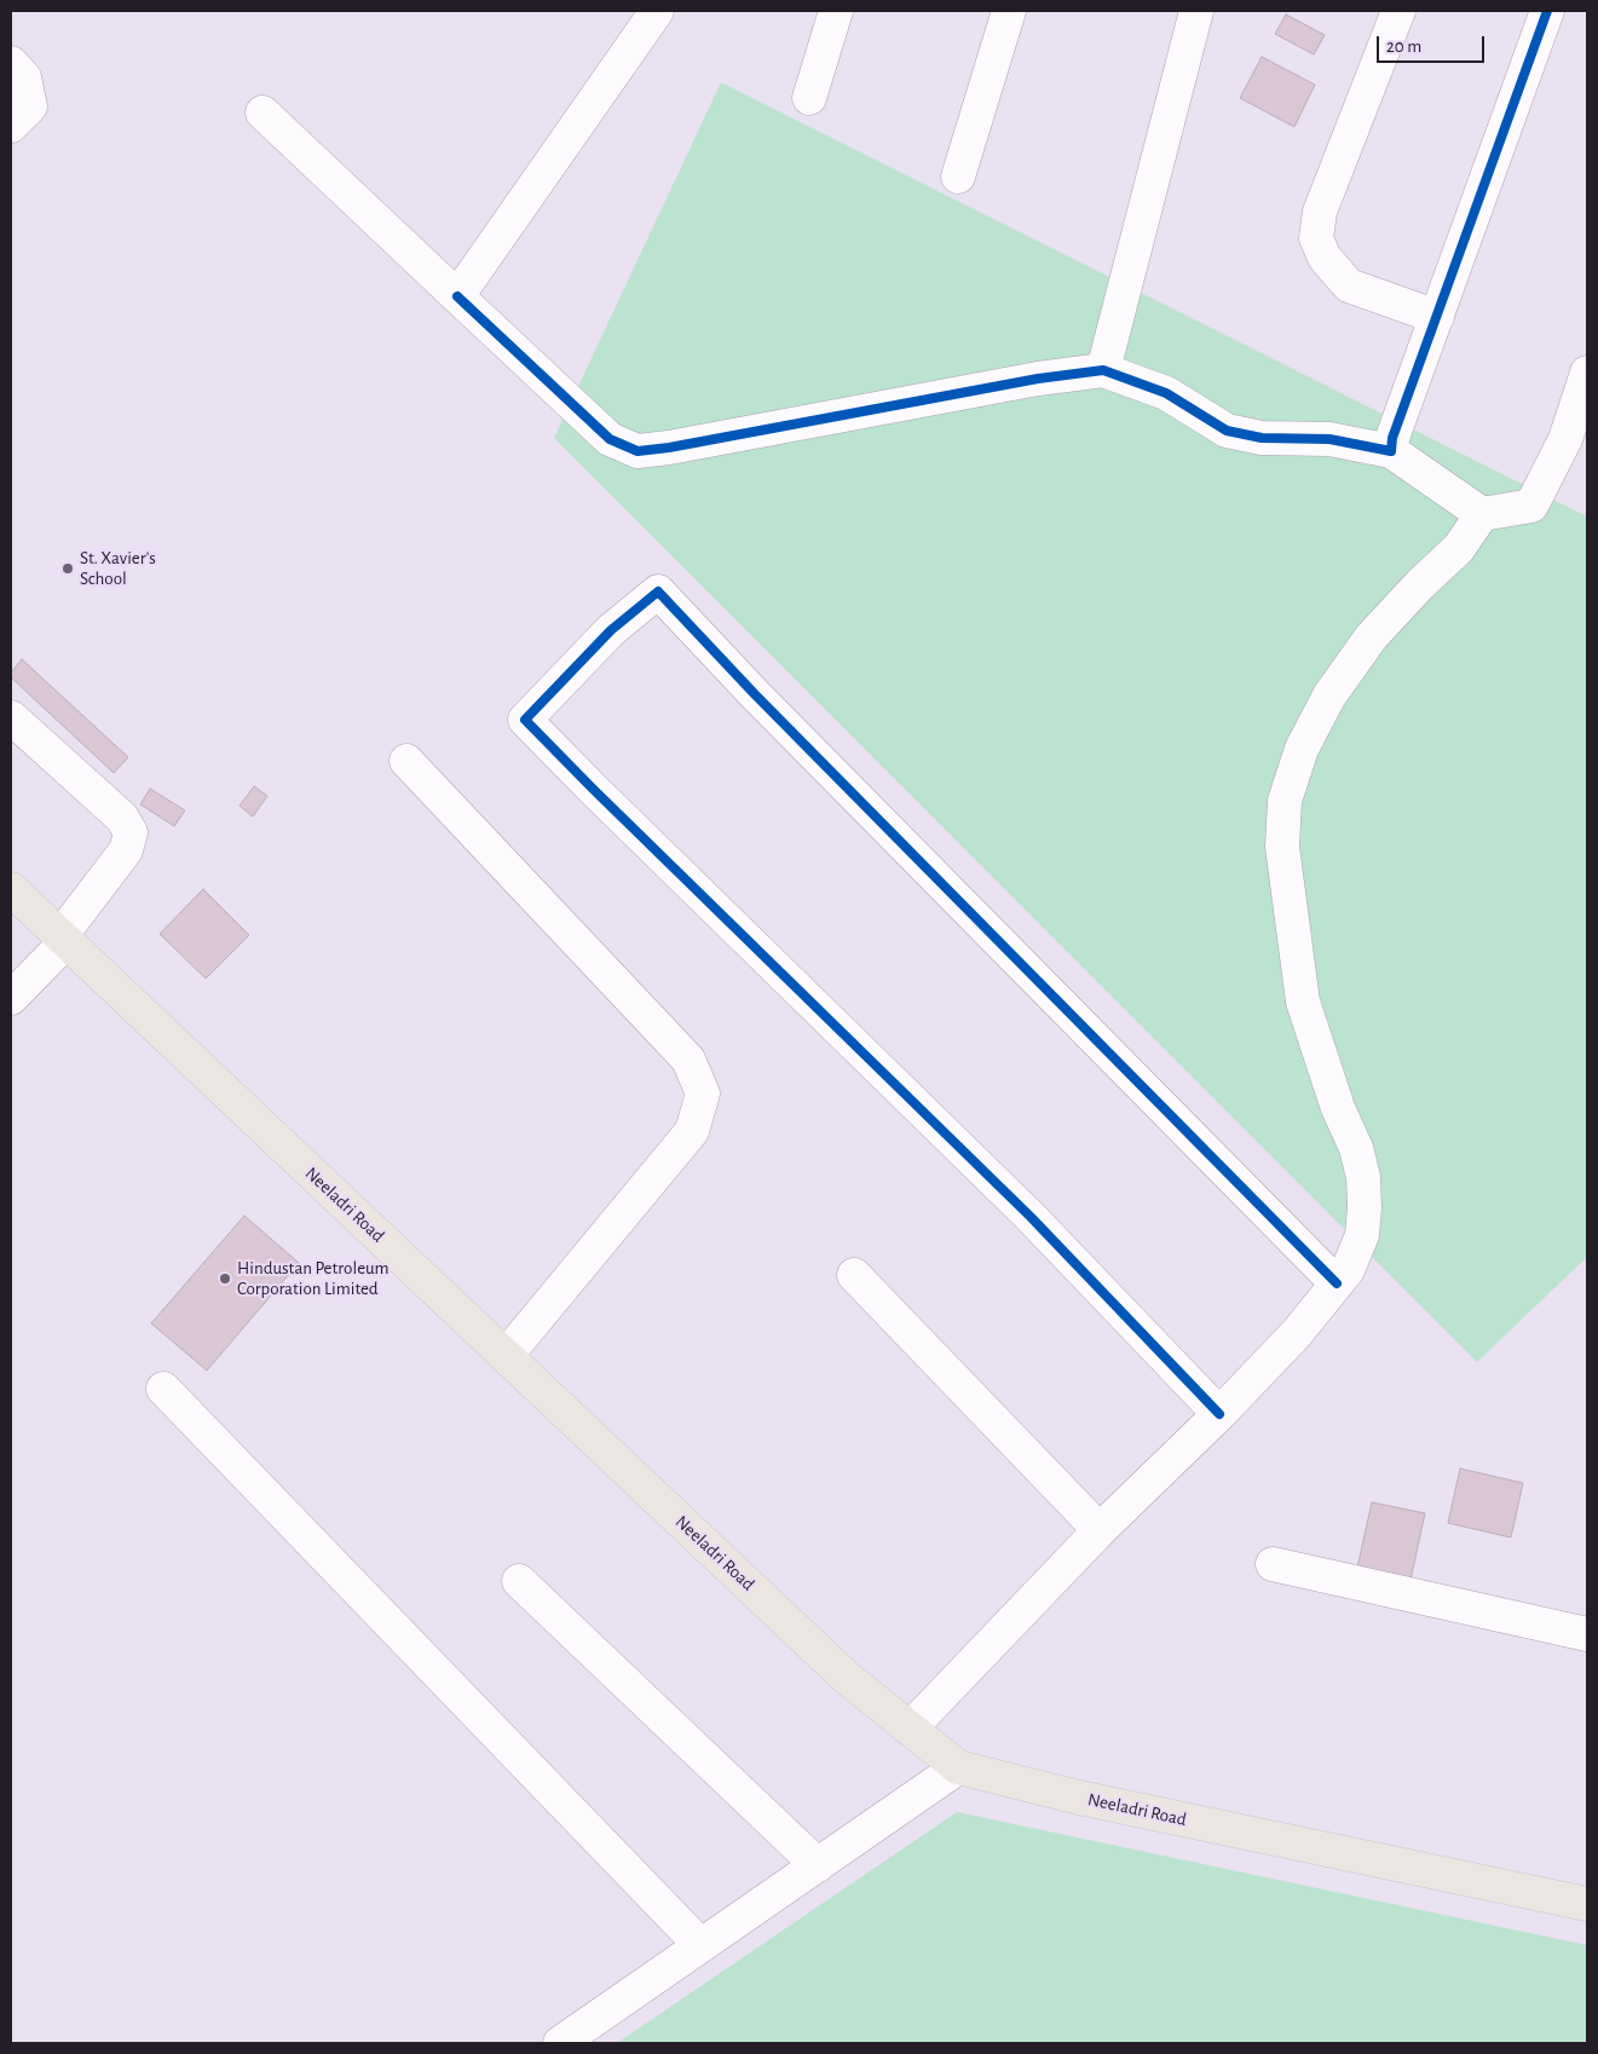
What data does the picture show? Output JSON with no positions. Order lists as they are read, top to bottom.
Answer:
{
  "streets": {
    "main road": ["Neeladri Road"]
  },
  "places": ["St. Xavier's School", "Hindustan Petroleum Corporation Limited"],
  "scale_bar": "20 m"
}
